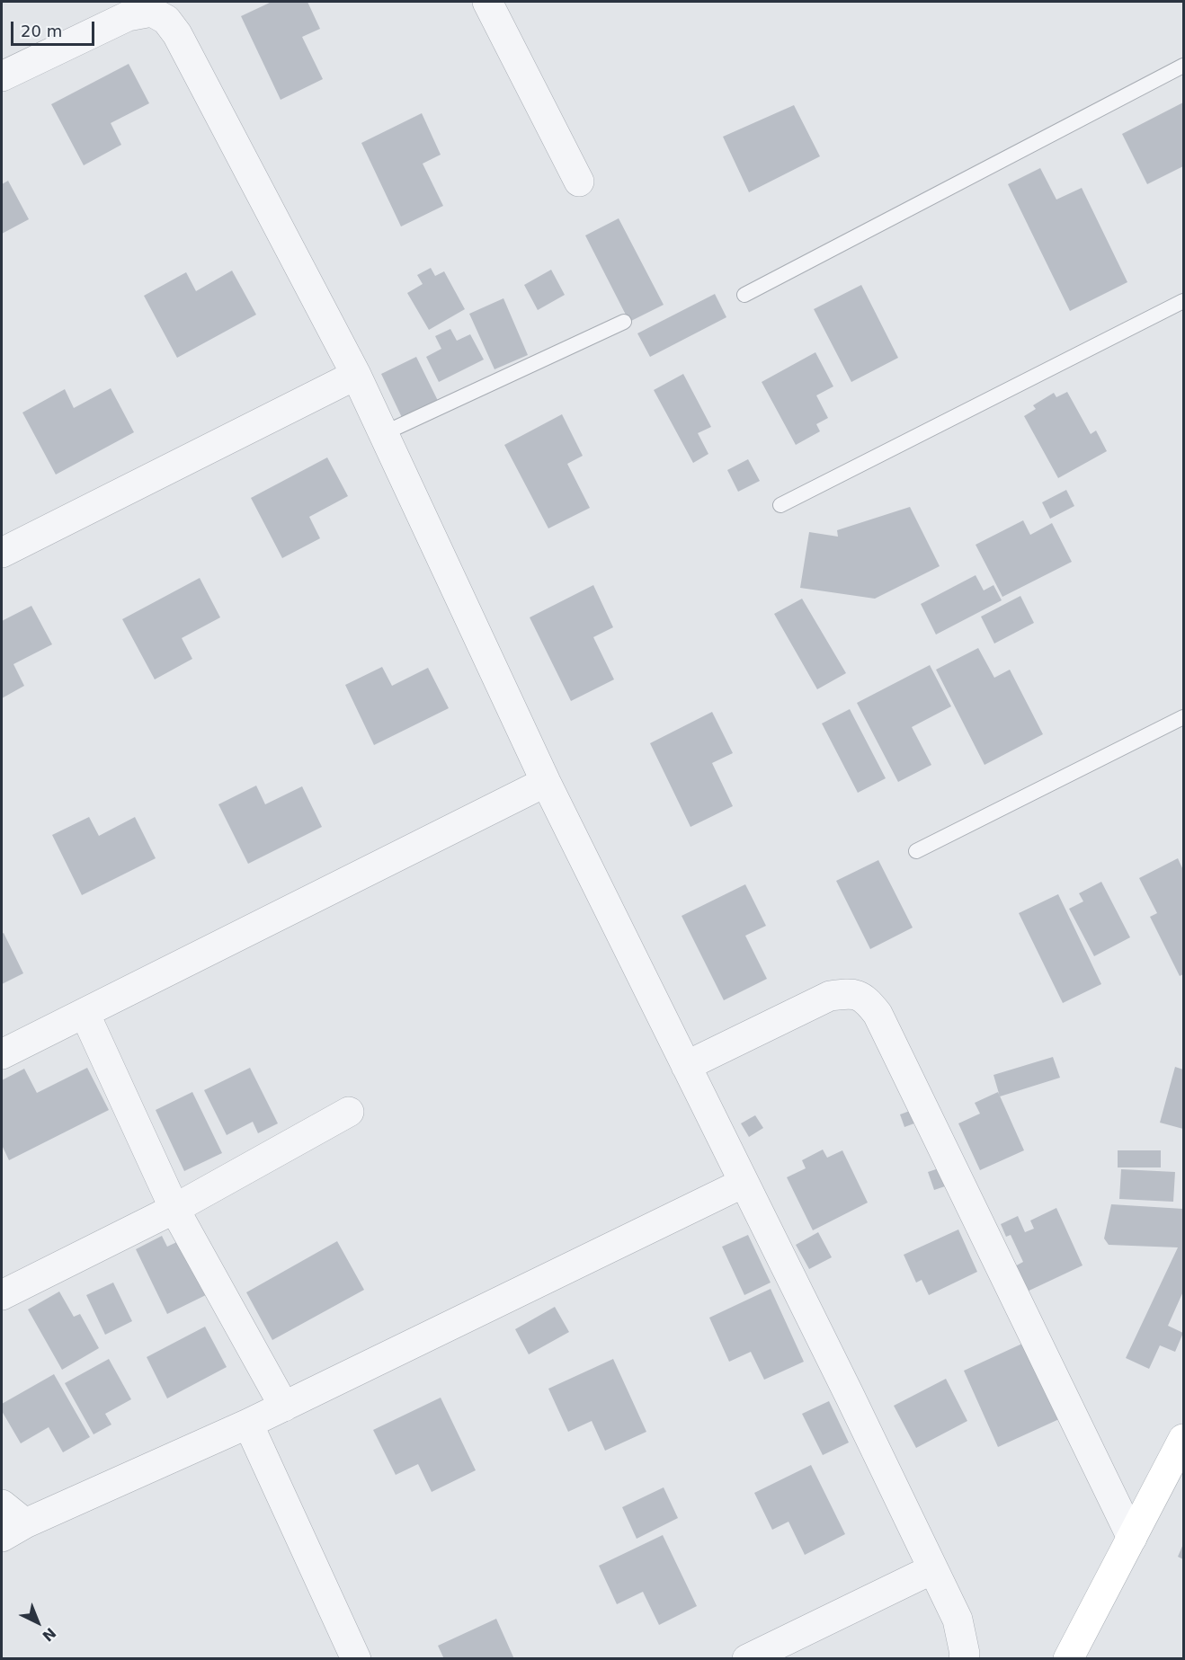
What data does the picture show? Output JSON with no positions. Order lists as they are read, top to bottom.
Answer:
{
  "scale_bar": "20 m",
  "north": "bottom right"
}
